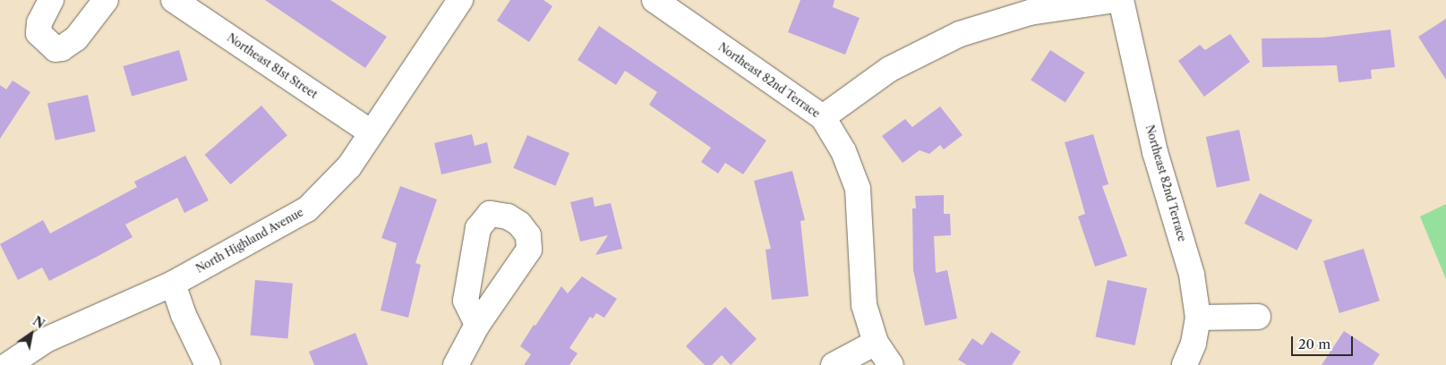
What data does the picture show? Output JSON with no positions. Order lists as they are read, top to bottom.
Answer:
{
  "streets": {
    "street": ["Northeast 81st Street", "Northeast 82nd Terrace", "North Highland Avenue"]
  },
  "crossings": [
    ["Northeast 81st Street", "North Highland Avenue"]
  ],
  "scale_bar": "20 m",
  "north": "top right"
}
